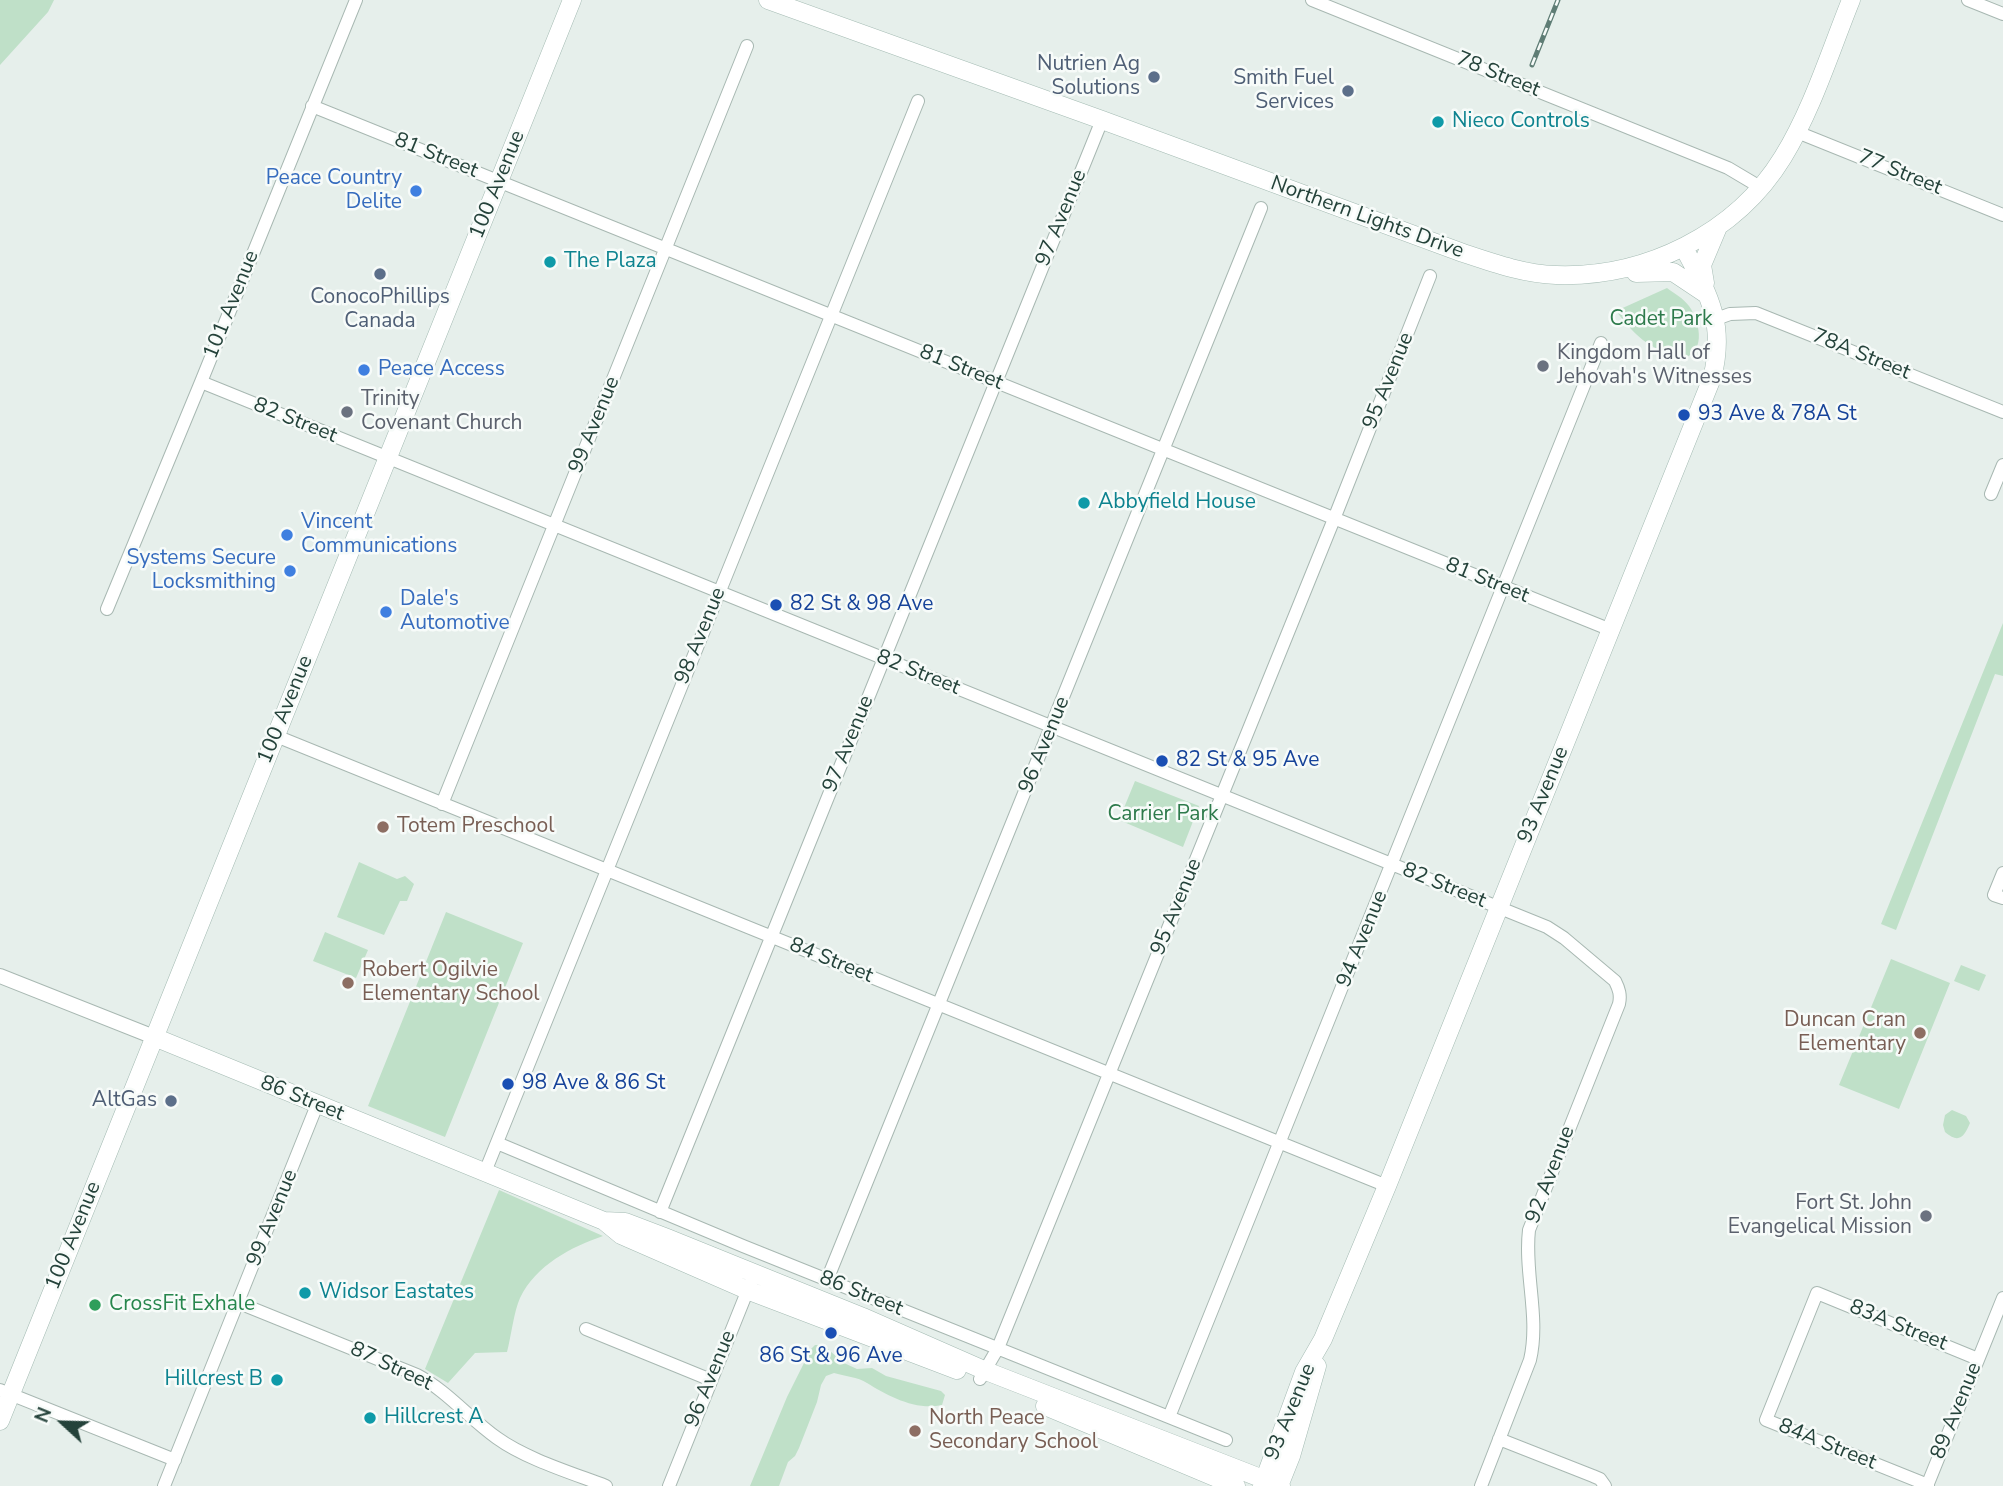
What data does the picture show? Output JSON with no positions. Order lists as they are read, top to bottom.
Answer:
{
  "streets": {
    "main road": [
      "100 Avenue",
      "Northern Lights Drive",
      "93 Avenue",
      "86 Street"
    ],
    "street": [
      "78 Street",
      "81 Street",
      "77 Street",
      "97 Avenue",
      "101 Avenue",
      "78A Street",
      "95 Avenue",
      "82 Street",
      "99 Avenue",
      "98 Avenue",
      "96 Avenue",
      "94 Avenue",
      "84 Street",
      "92 Avenue",
      "83A Street",
      "87 Street",
      "89 Avenue",
      "84A Street"
    ]
  },
  "crossings": [
    ["78 Street", "Northern Lights Drive"],
    ["81 Street", "100 Avenue"],
    ["81 Street", "97 Avenue"],
    ["81 Street", "101 Avenue"],
    ["81 Street", "95 Avenue"],
    ["81 Street", "99 Avenue"],
    ["81 Street", "98 Avenue"],
    ["81 Street", "96 Avenue"],
    ["81 Street", "93 Avenue"],
    ["81 Street", "94 Avenue"],
    ["77 Street", "Northern Lights Drive"],
    ["100 Avenue", "82 Street"],
    ["100 Avenue", "84 Street"],
    ["100 Avenue", "86 Street"],
    ["97 Avenue", "Northern Lights Drive"],
    ["97 Avenue", "82 Street"],
    ["97 Avenue", "84 Street"],
    ["97 Avenue", "86 Street"],
    ["Northern Lights Drive", "93 Avenue"],
    ["101 Avenue", "82 Street"],
    ["78A Street", "93 Avenue"],
    ["95 Avenue", "82 Street"],
    ["95 Avenue", "84 Street"],
    ["95 Avenue", "86 Street"],
    ["82 Street", "99 Avenue"],
    ["82 Street", "98 Avenue"],
    ["82 Street", "96 Avenue"],
    ["82 Street", "93 Avenue"],
    ["82 Street", "94 Avenue"],
    ["82 Street", "92 Avenue"],
    ["99 Avenue", "84 Street"],
    ["99 Avenue", "86 Street"],
    ["99 Avenue", "87 Street"],
    ["98 Avenue", "84 Street"],
    ["98 Avenue", "86 Street"],
    ["96 Avenue", "84 Street"],
    ["96 Avenue", "86 Street"],
    ["93 Avenue", "84 Street"],
    ["93 Avenue", "86 Street"],
    ["94 Avenue", "84 Street"],
    ["94 Avenue", "86 Street"],
    ["83A Street", "89 Avenue"],
    ["83A Street", "84A Street"],
    ["89 Avenue", "84A Street"]
  ],
  "parks": ["Cadet Park", "Carrier Park"],
  "places": [
    "Nutrien Ag Solutions",
    "Smith Fuel Services",
    "Nieco Controls",
    "Peace Country Delite",
    "The Plaza",
    "ConocoPhillips Canada",
    "Kingdom Hall of Jehovah's Witnesses",
    "Peace Access",
    "Trinity Covenant Church",
    "93 Ave & 78A St",
    "Abbyfield House",
    "Vincent Communications",
    "Systems Secure Locksmithing",
    "82 St & 98 Ave",
    "Dale's Automotive",
    "82 St & 95 Ave",
    "Totem Preschool",
    "Robert Ogilvie Elementary School",
    "Duncan Cran Elementary",
    "98 Ave & 86 St",
    "AltGas",
    "Fort St. John Evangelical Mission",
    "Widsor Eastates",
    "CrossFit Exhale",
    "86 St & 96 Ave",
    "Hillcrest B",
    "Hillcrest A",
    "North Peace Secondary School"
  ],
  "north": "left"
}
